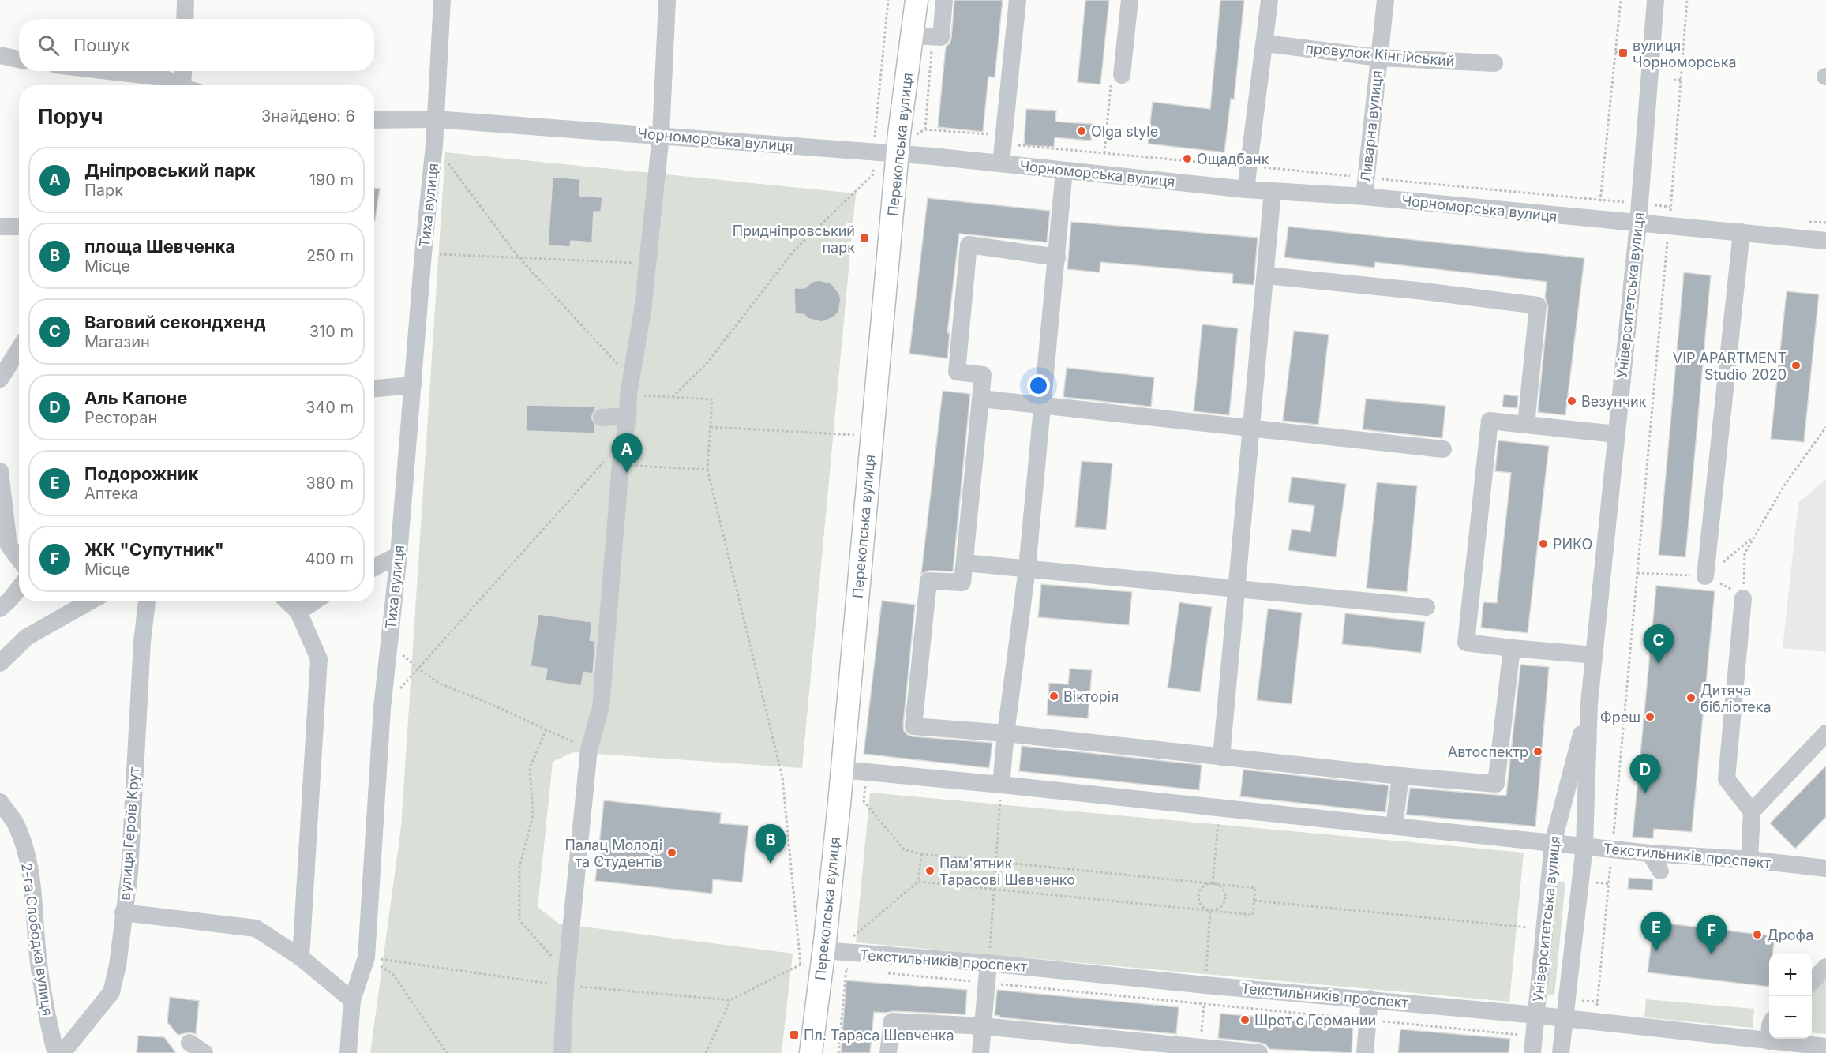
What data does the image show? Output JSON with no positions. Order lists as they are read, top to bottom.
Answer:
{
  "streets": {
    "main road": ["Перекопська вулиця"],
    "street": [
      "провулок Кінгійський",
      "Ливарна вулиця",
      "Чорноморська вулиця",
      "Тиха вулиця",
      "Університетська вулиця",
      "вулиця Героїв Крут",
      "Текстильників проспект",
      "2-га Слободка вулиця"
    ]
  },
  "crossings": [
    ["провулок Кінгійський", "Ливарна вулиця"],
    ["Ливарна вулиця", "Чорноморська вулиця"],
    ["Чорноморська вулиця", "Перекопська вулиця"],
    ["Чорноморська вулиця", "Тиха вулиця"],
    ["Чорноморська вулиця", "Університетська вулиця"],
    ["Перекопська вулиця", "Текстильників проспект"],
    ["Університетська вулиця", "Текстильників проспект"]
  ],
  "places": {
    "transit": ["вулиця Чорноморська", "Придніпровський парк", "Пл. Тараса Шевченка"],
    "other": [
      "Olga style",
      "Ощадбанк",
      "VIP APARTMENT Studio 2020",
      "Везунчик",
      "РИКО",
      "Вікторія",
      "Дитяча бібліотека",
      "Фреш",
      "Автоспектр",
      "Палац Молоді та Студентів",
      "Пам'ятник Тарасові Шевченко",
      "Дрофа",
      "Шрот с Германии"
    ]
  },
  "page": {
    "search": "Пошук",
    "heading": ["Поруч", "Знайдено: 6"],
    "list": [
      {
        "mark": "A",
        "name": "Дніпровський парк",
        "note": "Парк",
        "value": "190 m"
      },
      {
        "mark": "B",
        "name": "площа Шевченка",
        "note": "Місце",
        "value": "250 m"
      },
      {
        "mark": "C",
        "name": "Ваговий секондхенд",
        "note": "Магазин",
        "value": "310 m"
      },
      {
        "mark": "D",
        "name": "Аль Капоне",
        "note": "Ресторан",
        "value": "340 m"
      },
      {
        "mark": "E",
        "name": "Подорожник",
        "note": "Аптека",
        "value": "380 m"
      },
      {
        "mark": "F",
        "name": "ЖК \"Супутник\"",
        "note": "Місце",
        "value": "400 m"
      }
    ],
    "pins": [
      "A",
      "C",
      "D",
      "B",
      "E",
      "F"
    ],
    "map_buttons": ["+", "−"]
  }
}
